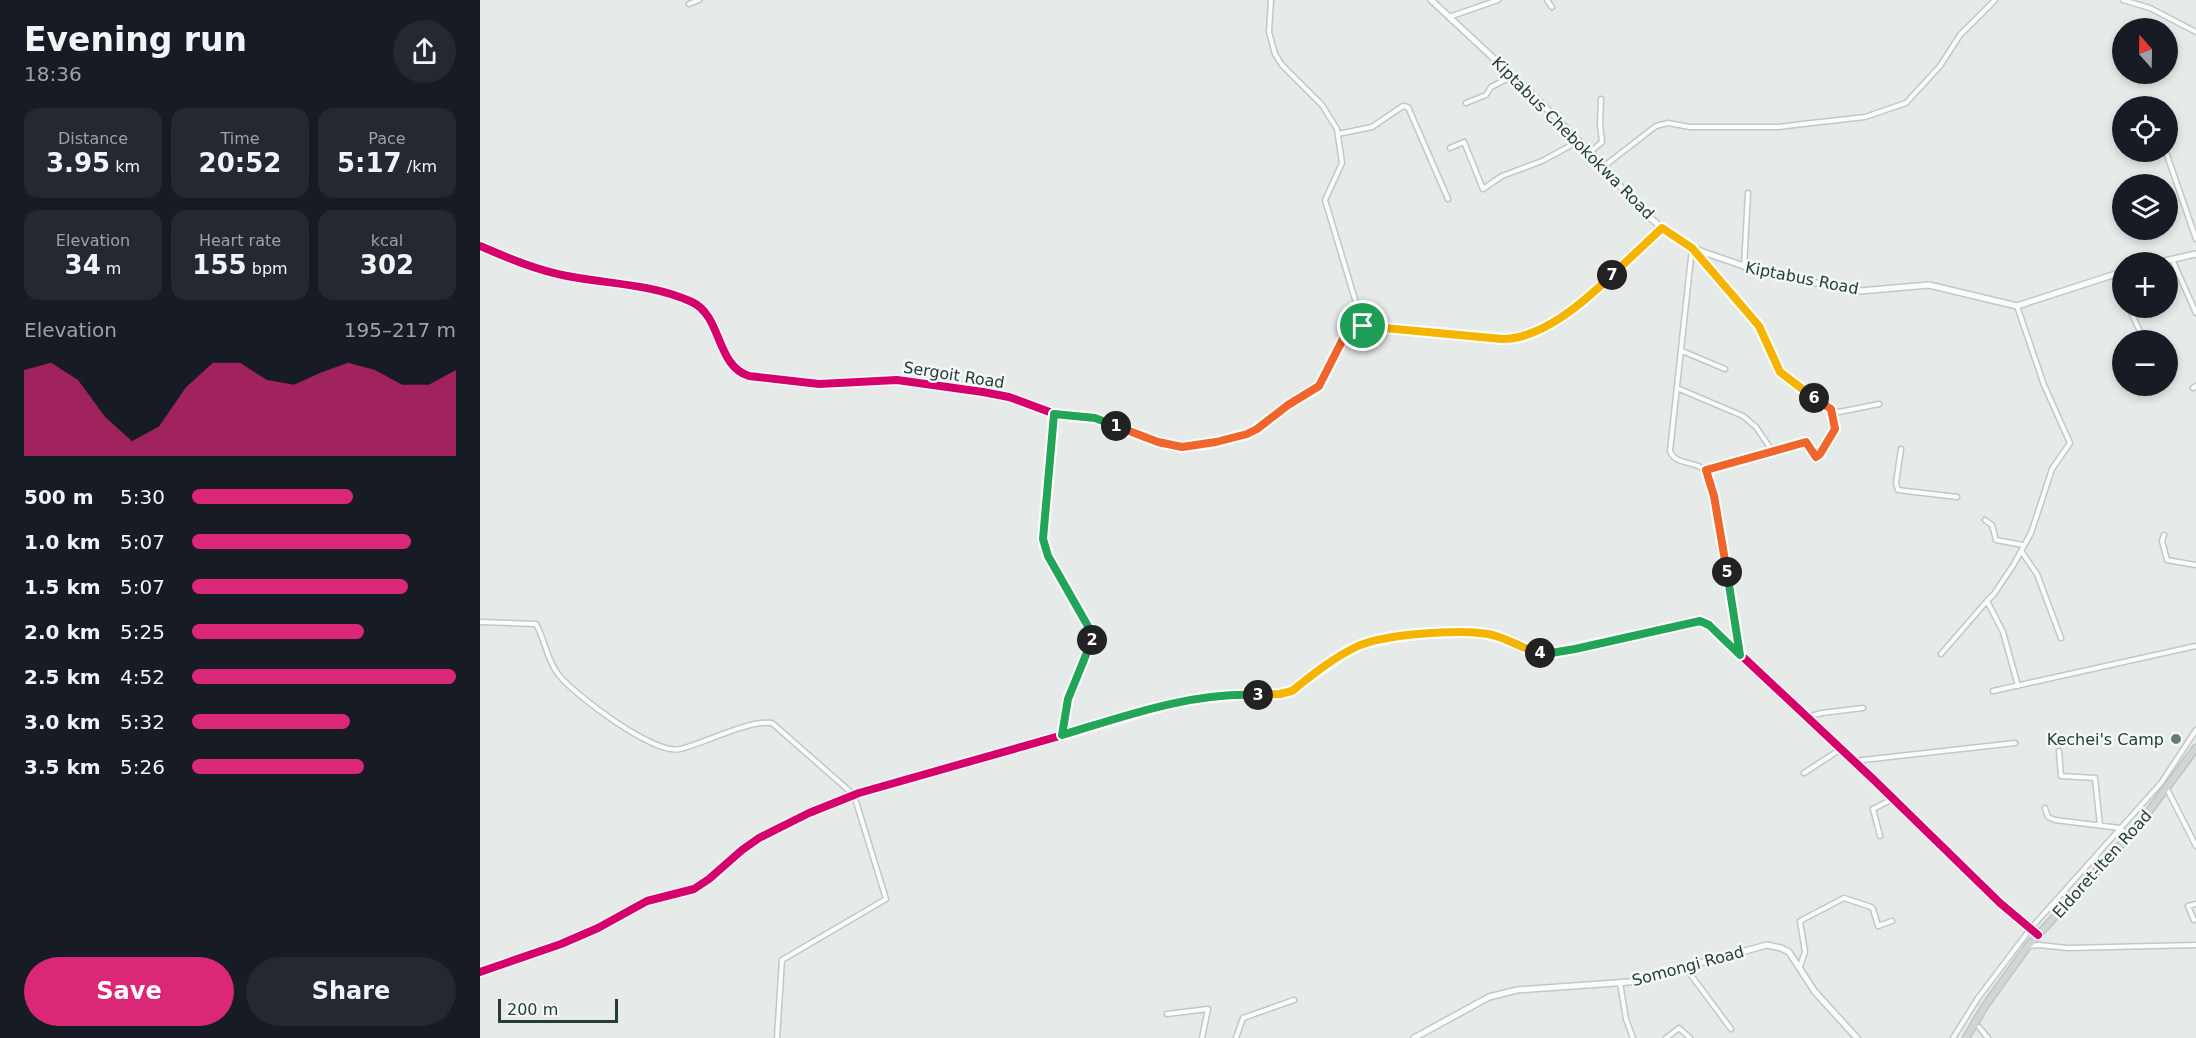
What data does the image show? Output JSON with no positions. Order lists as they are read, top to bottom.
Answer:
{
  "streets": {
    "main road": ["Eldoret-Iten Road"],
    "street": [
      "Kiptabus Chebokokwa Road",
      "Kiptabus Road",
      "Sergoit Road",
      "Somongi Road"
    ]
  },
  "crossings": [
    ["Kiptabus Chebokokwa Road", "Kiptabus Road"]
  ],
  "places": ["Kechei's Camp"],
  "scale_bar": "200 m",
  "north": "top",
  "page": {
    "heading": ["Evening run", "18:36"],
    "map_buttons": ["+", "−"],
    "stats": [
      ["Distance", "3.95 km"],
      ["Time", "20:52"],
      ["Pace", "5:17 /km"],
      ["Elevation", "34 m"],
      ["Heart rate", "155 bpm"],
      ["kcal", "302"]
    ],
    "pins": [
      "7",
      "6",
      "1",
      "5",
      "2",
      "4",
      "3"
    ],
    "chart": ["Elevation", "195–217 m"],
    "list": [
      {
        "name": "500 m",
        "note": "5:30"
      },
      {
        "name": "1.0 km",
        "note": "5:07"
      },
      {
        "name": "1.5 km",
        "note": "5:07"
      },
      {
        "name": "2.0 km",
        "note": "5:25"
      },
      {
        "name": "2.5 km",
        "note": "4:52"
      },
      {
        "name": "3.0 km",
        "note": "5:32"
      },
      {
        "name": "3.5 km",
        "note": "5:26"
      }
    ],
    "buttons": ["Save", "Share"],
    "scale": "200 m"
  }
}
